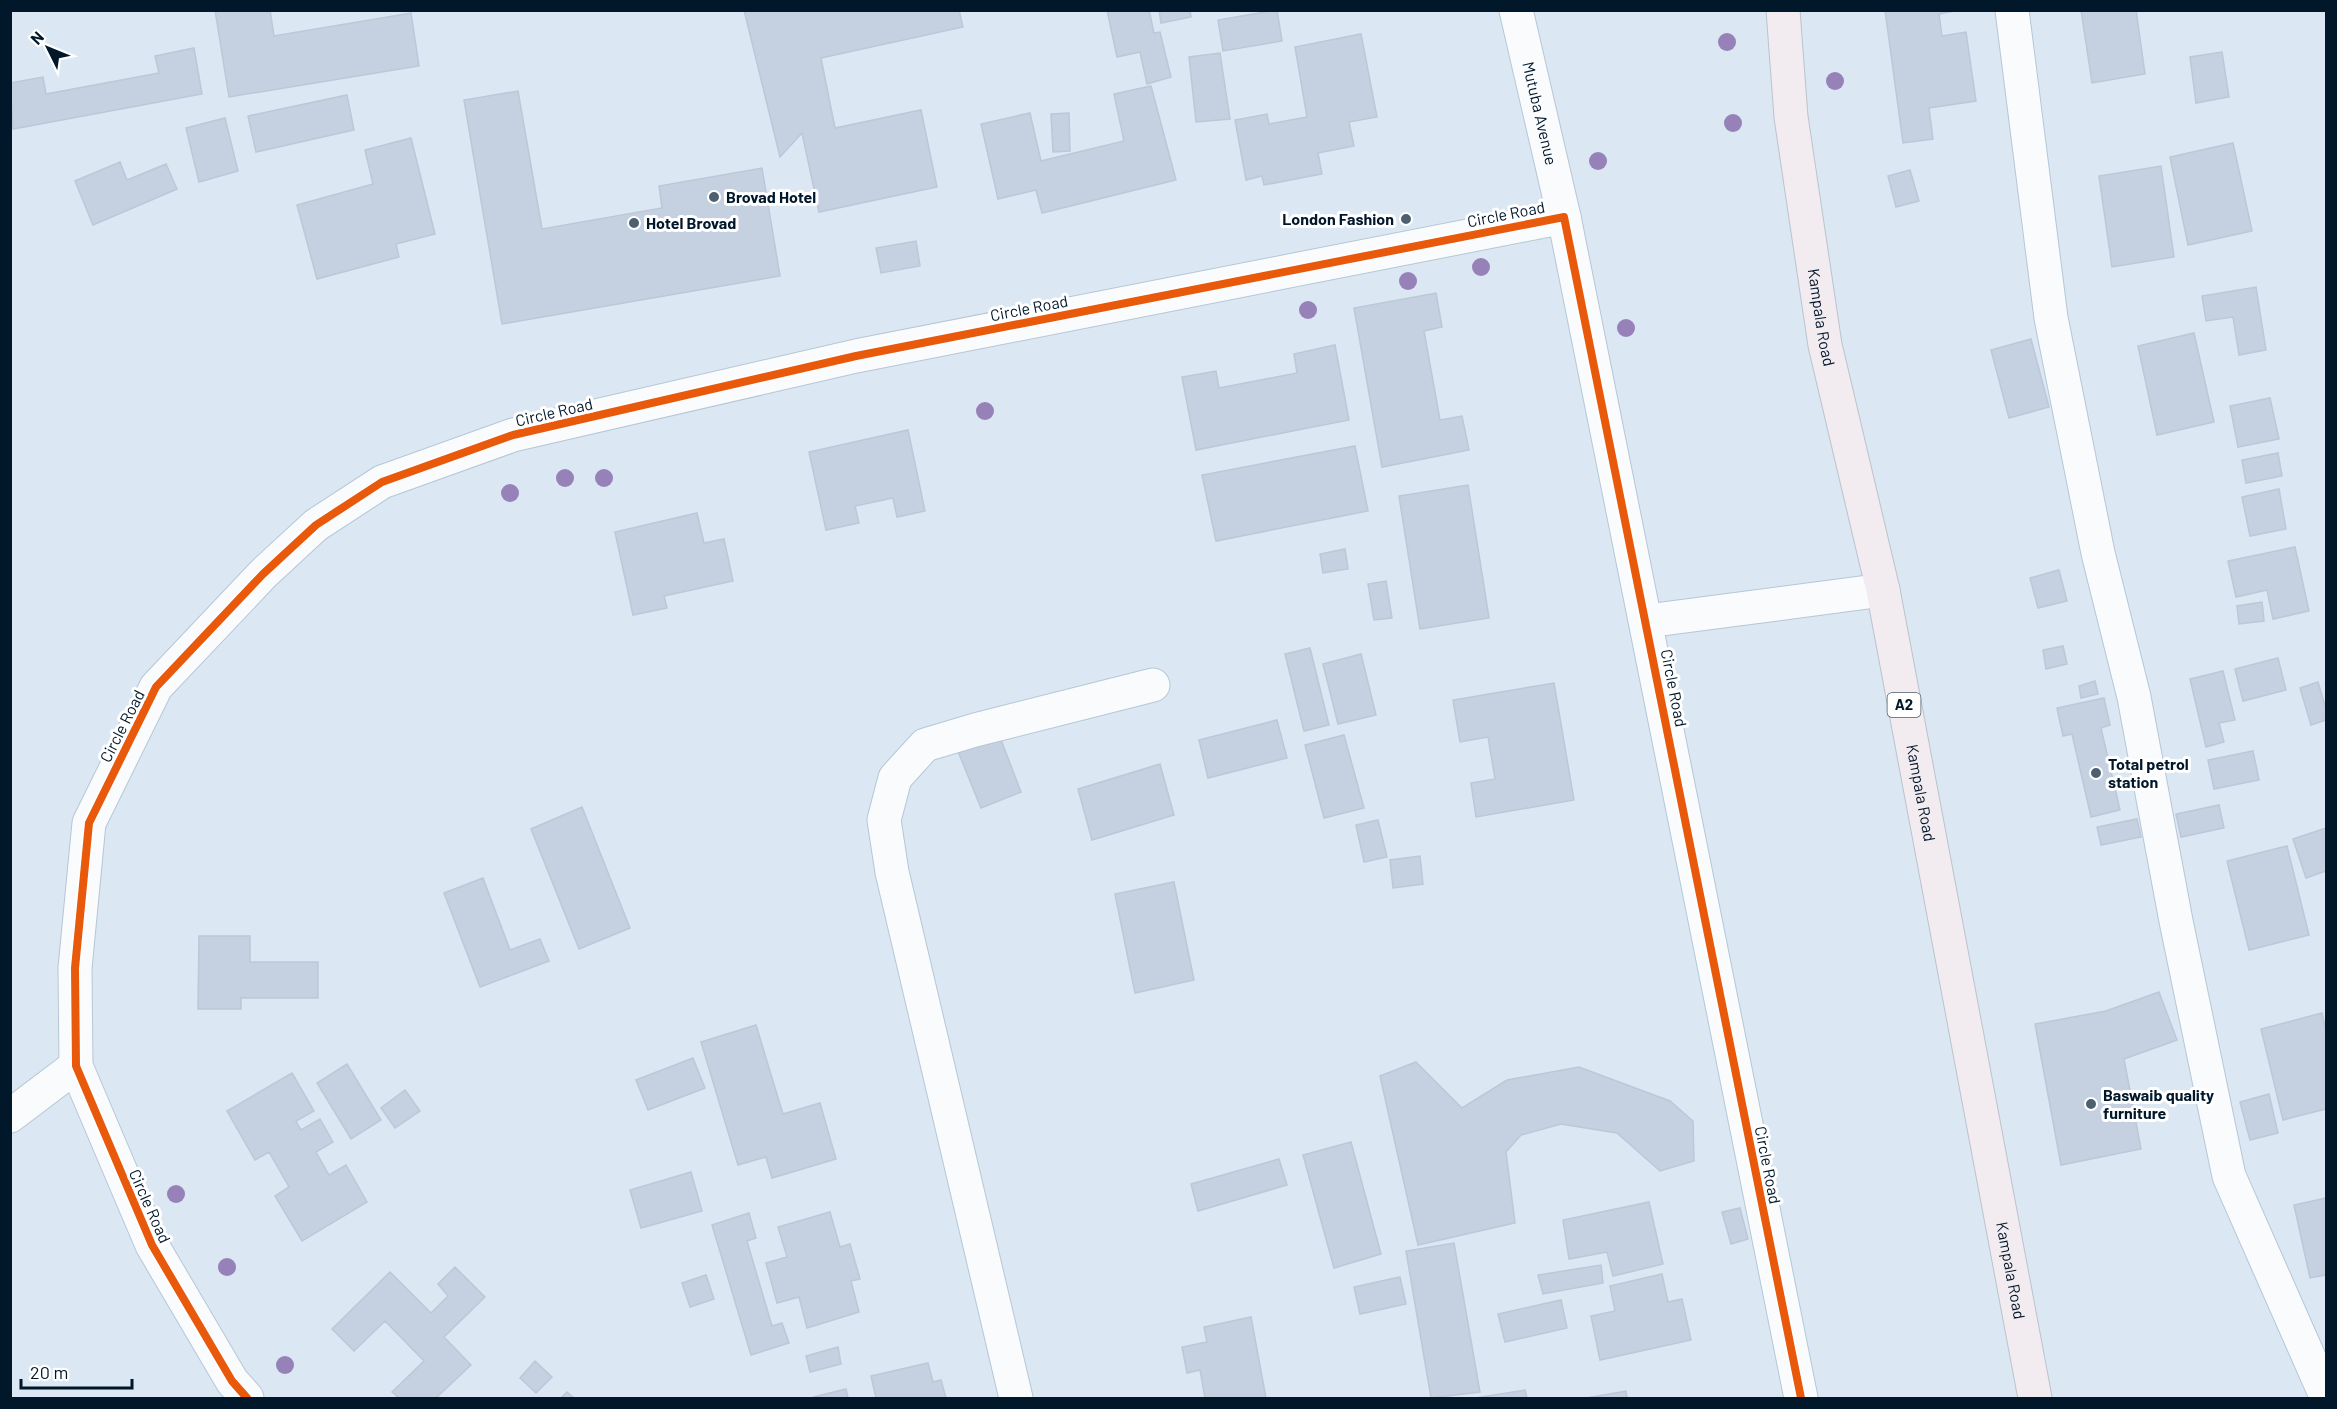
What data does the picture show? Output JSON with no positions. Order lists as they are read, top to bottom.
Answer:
{
  "streets": {
    "main road": ["Kampala Road", "A2"],
    "street": ["Mutuba Avenue", "Circle Road"]
  },
  "crossings": [
    ["Mutuba Avenue", "Circle Road"]
  ],
  "places": [
    "Brovad Hotel",
    "London Fashion",
    "Hotel Brovad",
    "Total petrol station",
    "Baswaib quality furniture"
  ],
  "scale_bar": "20 m",
  "north": "top left"
}
